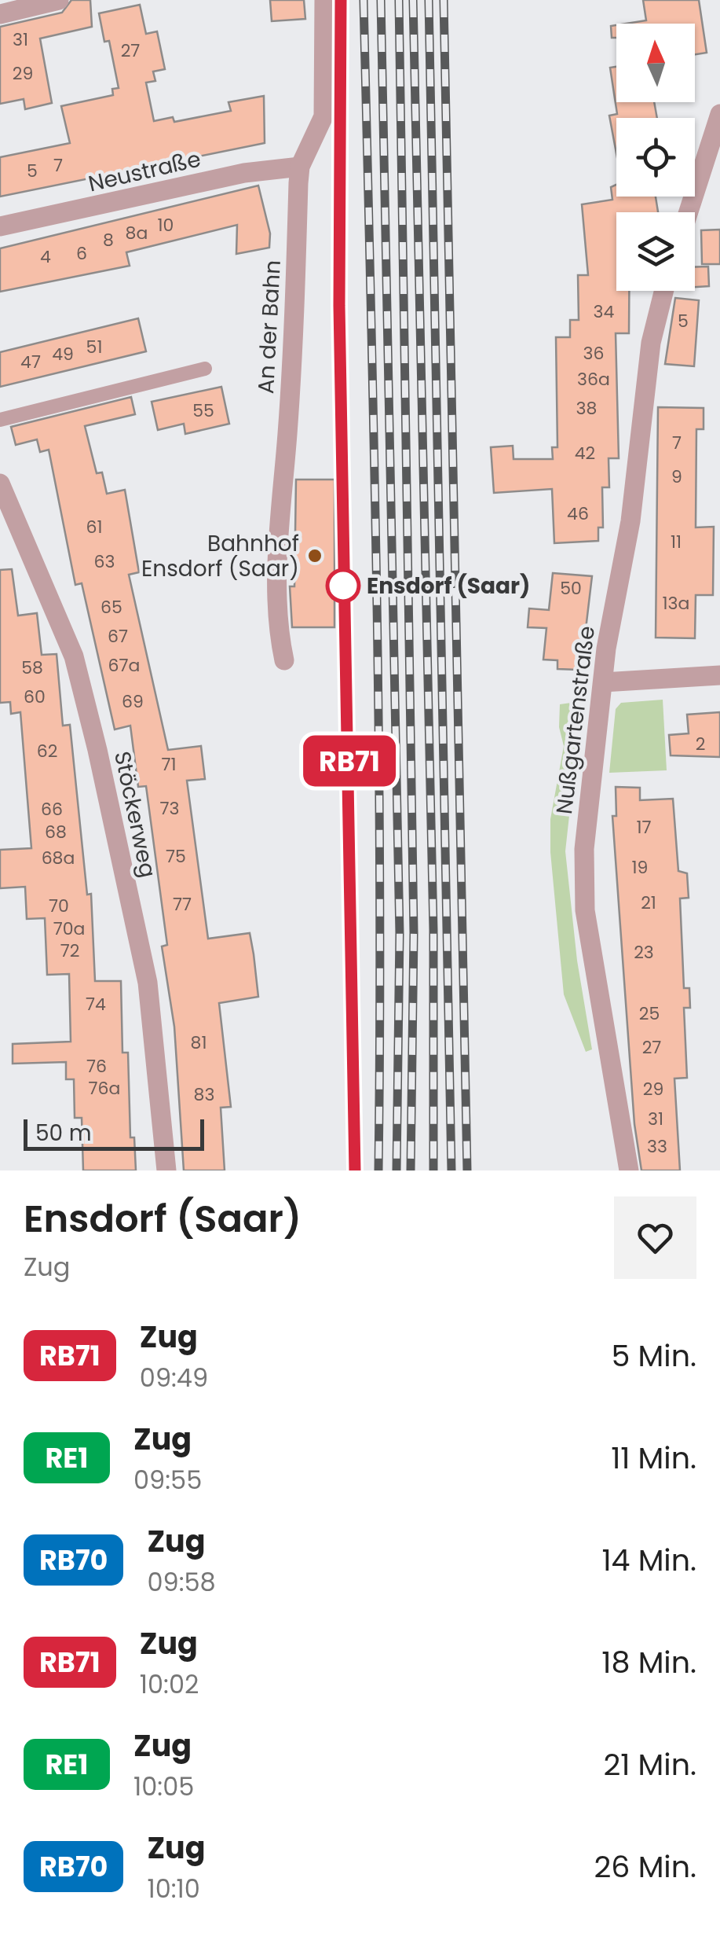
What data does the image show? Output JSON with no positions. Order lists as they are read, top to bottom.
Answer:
{
  "streets": {
    "street": [
      "Neustraße",
      "An der Bahn",
      "Nußgartenstraße",
      "Stöckerweg"
    ]
  },
  "crossings": [
    ["Neustraße", "An der Bahn"]
  ],
  "places": ["Bahnhof Ensdorf (Saar)", "Ensdorf (Saar)"],
  "house_numbers": [
    "31",
    "27",
    "29",
    "7",
    "5",
    "10",
    "8a",
    "8",
    "6",
    "4",
    "34",
    "5",
    "51",
    "36",
    "49",
    "47",
    "36a",
    "38",
    "55",
    "7",
    "42",
    "9",
    "46",
    "61",
    "11",
    "63",
    "50",
    "13a",
    "65",
    "67",
    "67a",
    "58",
    "60",
    "69",
    "2",
    "62",
    "71",
    "73",
    "66",
    "17",
    "68",
    "75",
    "68a",
    "19",
    "21",
    "77",
    "70",
    "70a",
    "72",
    "23",
    "74",
    "25",
    "81",
    "27",
    "76",
    "76a",
    "29",
    "83",
    "31",
    "33"
  ],
  "scale_bar": "50 m",
  "north": "top",
  "page": {
    "on_map": "RB71",
    "scale": "50 m",
    "heading": ["Ensdorf (Saar)", "Zug"],
    "list": [
      {
        "mark": "RB71",
        "name": "Zug",
        "note": "09:49",
        "value": "5 Min."
      },
      {
        "mark": "RE1",
        "name": "Zug",
        "note": "09:55",
        "value": "11 Min."
      },
      {
        "mark": "RB70",
        "name": "Zug",
        "note": "09:58",
        "value": "14 Min."
      },
      {
        "mark": "RB71",
        "name": "Zug",
        "note": "10:02",
        "value": "18 Min."
      },
      {
        "mark": "RE1",
        "name": "Zug",
        "note": "10:05",
        "value": "21 Min."
      },
      {
        "mark": "RB70",
        "name": "Zug",
        "note": "10:10",
        "value": "26 Min."
      }
    ]
  }
}
